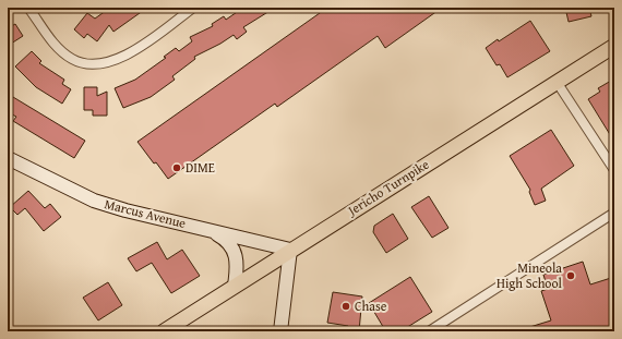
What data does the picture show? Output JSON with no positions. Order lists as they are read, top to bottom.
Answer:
{
  "streets": {
    "main road": ["Jericho Turnpike", "Marcus Avenue"]
  },
  "crossings": [
    ["Jericho Turnpike", "Marcus Avenue"]
  ],
  "places": ["DIME", "Mineola High School", "Chase"]
}
